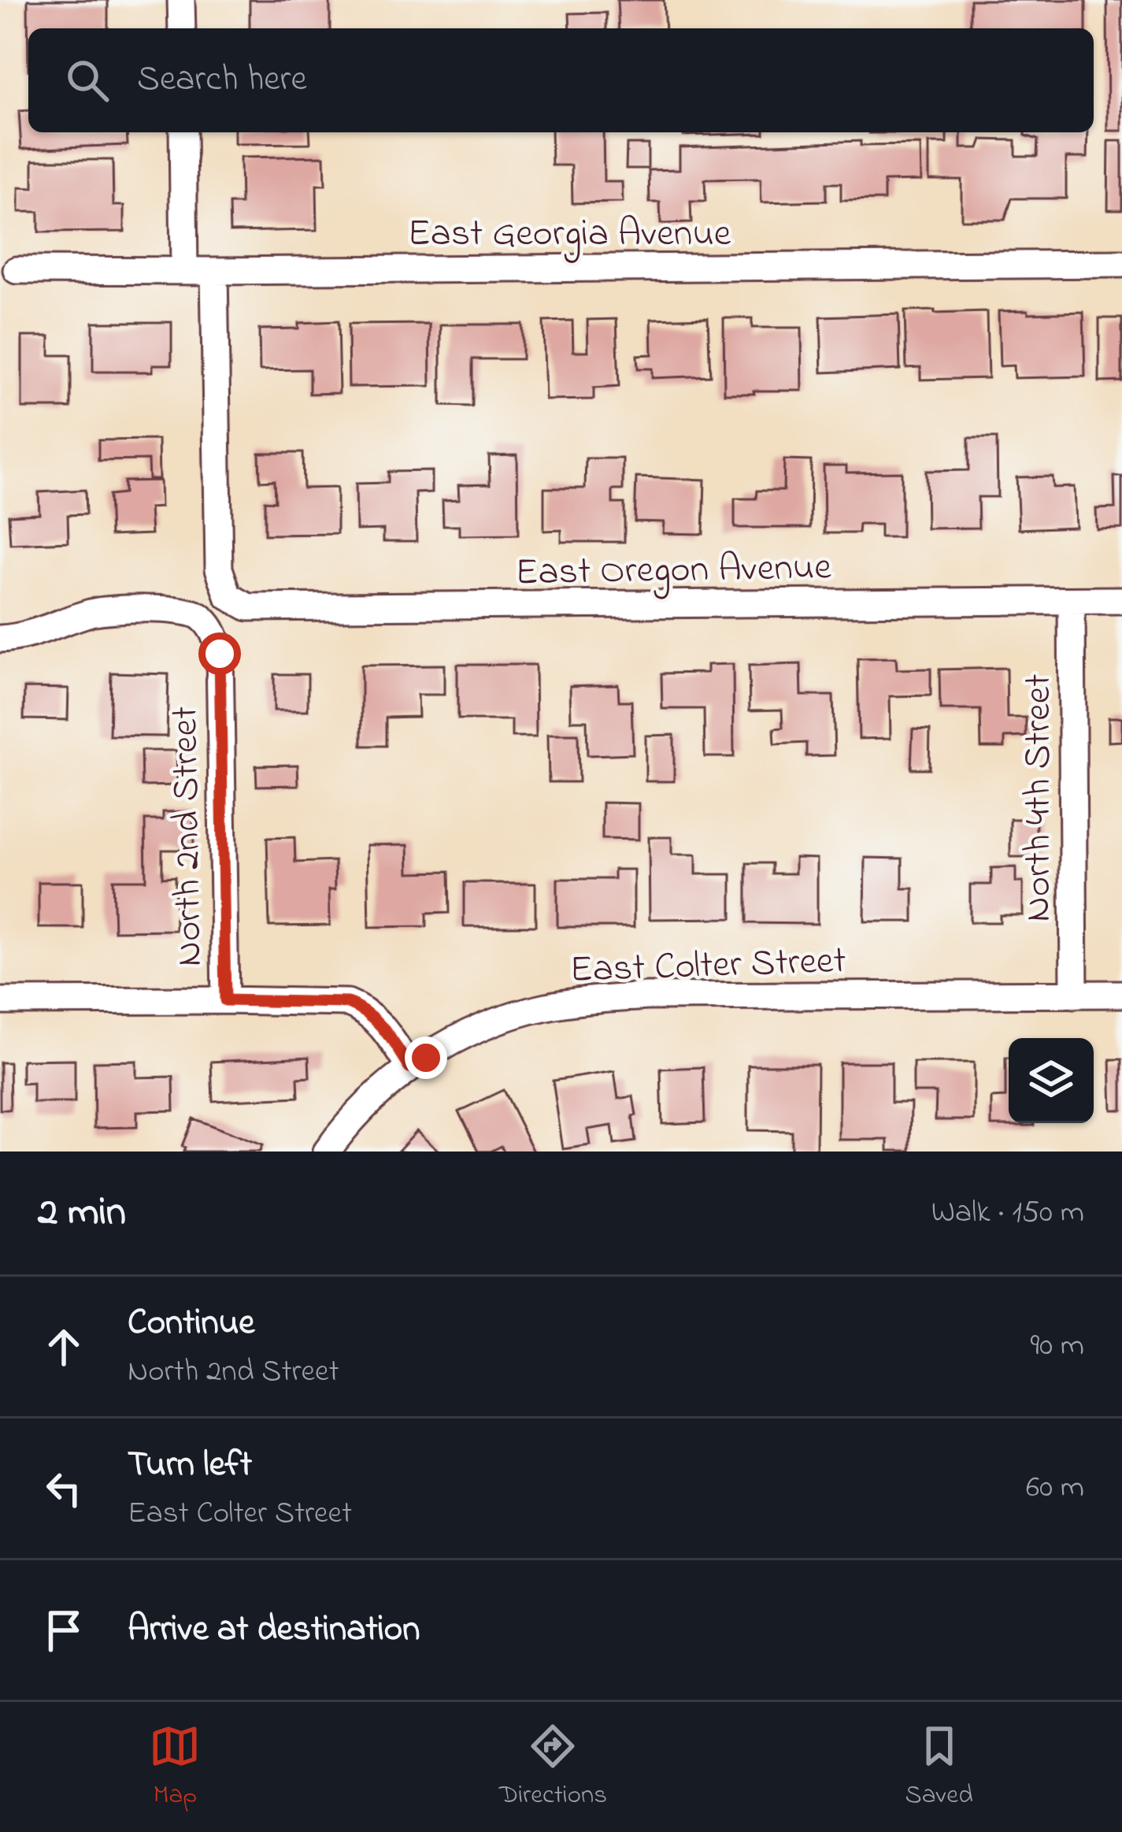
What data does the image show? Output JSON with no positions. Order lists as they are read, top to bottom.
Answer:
{
  "streets": {
    "street": [
      "East Georgia Avenue",
      "East Oregon Avenue",
      "North 4th Street",
      "North 2nd Street",
      "East Colter Street"
    ]
  },
  "crossings": [
    ["East Georgia Avenue", "East Oregon Avenue"],
    ["East Oregon Avenue", "North 4th Street"],
    ["North 4th Street", "East Colter Street"]
  ],
  "page": {
    "search": "Search here",
    "heading": ["2 min", "Walk · 150 m"],
    "list": [
      ["Continue", "North 2nd Street", "90 m"],
      ["Turn left", "East Colter Street", "60 m"],
      "Arrive at destination"
    ],
    "nav": ["Map", "Directions", "Saved"]
  }
}
